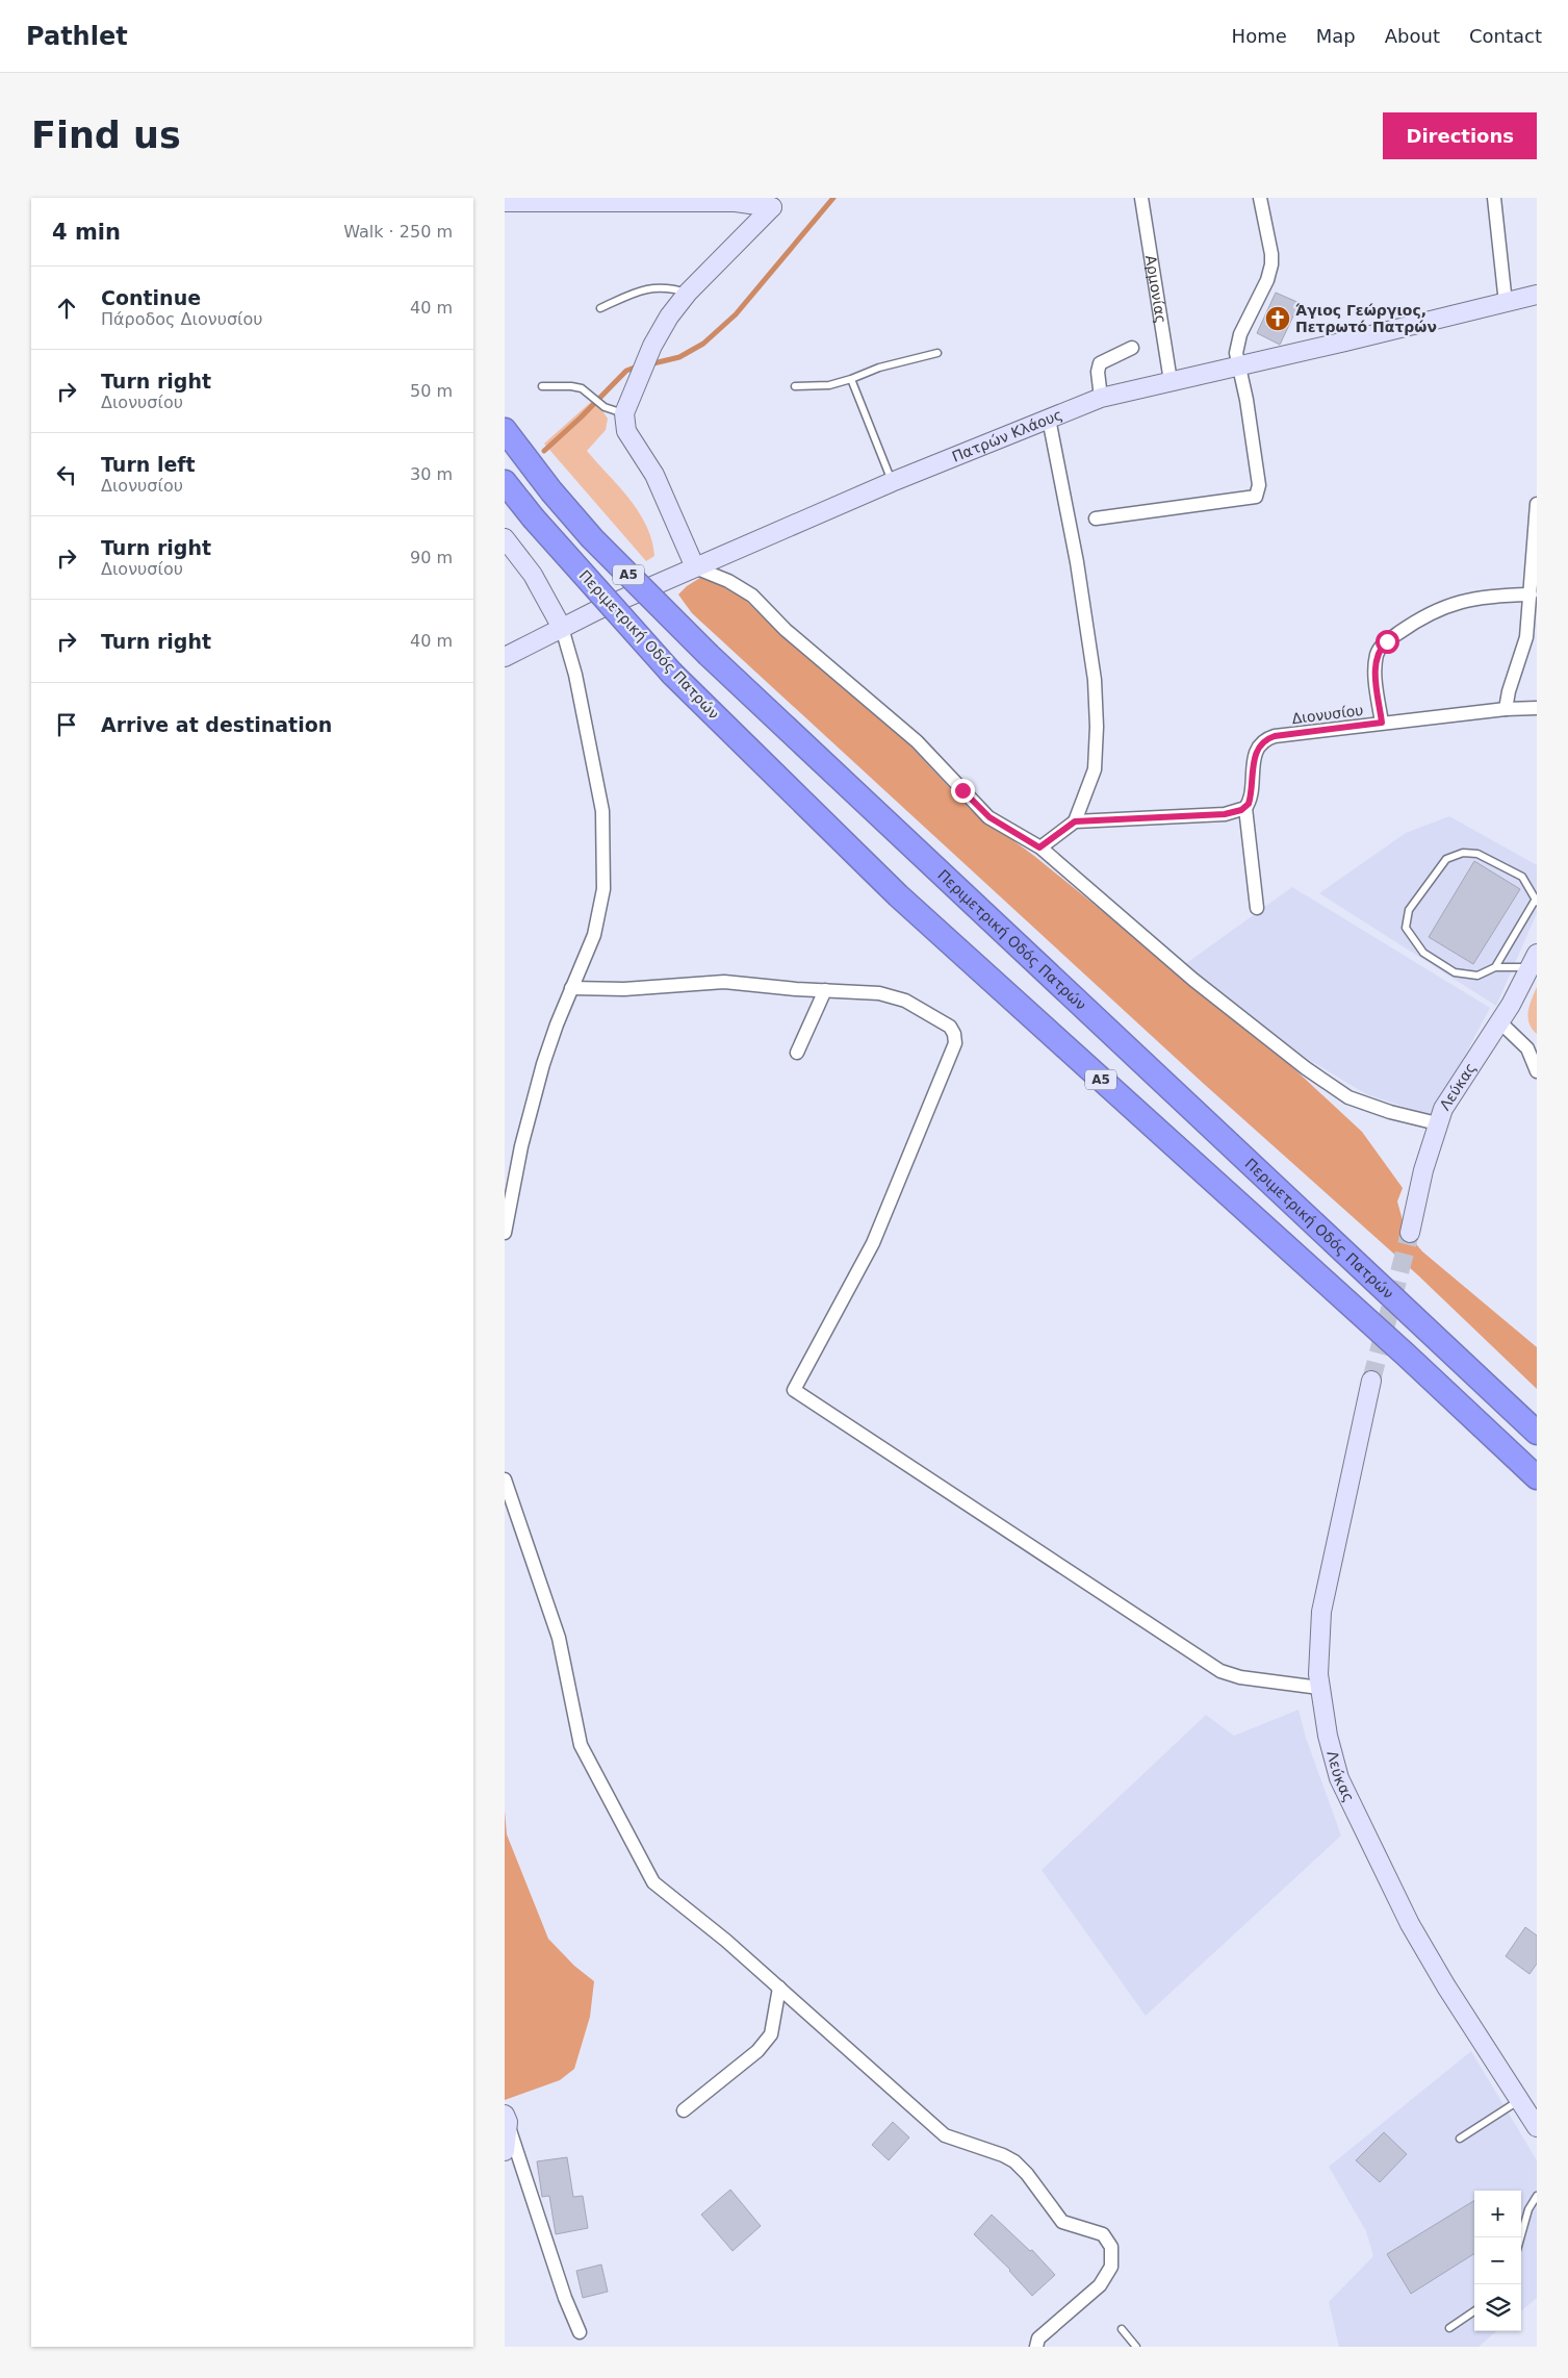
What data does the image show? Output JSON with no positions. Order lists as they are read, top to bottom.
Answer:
{
  "streets": {
    "highway": ["Α5", "Περιμετρική Οδός Πατρών"],
    "street": [
      "Αρμονίας",
      "Πατρών Κλάους",
      "Διονυσίου",
      "Λεύκας"
    ]
  },
  "crossings": [
    ["Αρμονίας", "Πατρών Κλάους"]
  ],
  "places": {
    "church": ["Άγιος Γεώργιος, Πετρωτό Πατρών"]
  },
  "page": {
    "header": "Pathlet",
    "nav": [
      "Home",
      "Map",
      "About",
      "Contact"
    ],
    "buttons": "Directions",
    "title": "Find us",
    "heading": ["4 min", "Walk · 250 m"],
    "list": [
      ["Continue", "Πάροδος Διονυσίου", "40 m"],
      ["Turn right", "Διονυσίου", "50 m"],
      ["Turn left", "Διονυσίου", "30 m"],
      ["Turn right", "Διονυσίου", "90 m"],
      ["Turn right", "40 m"],
      "Arrive at destination"
    ],
    "map_buttons": ["+", "−"]
  }
}
